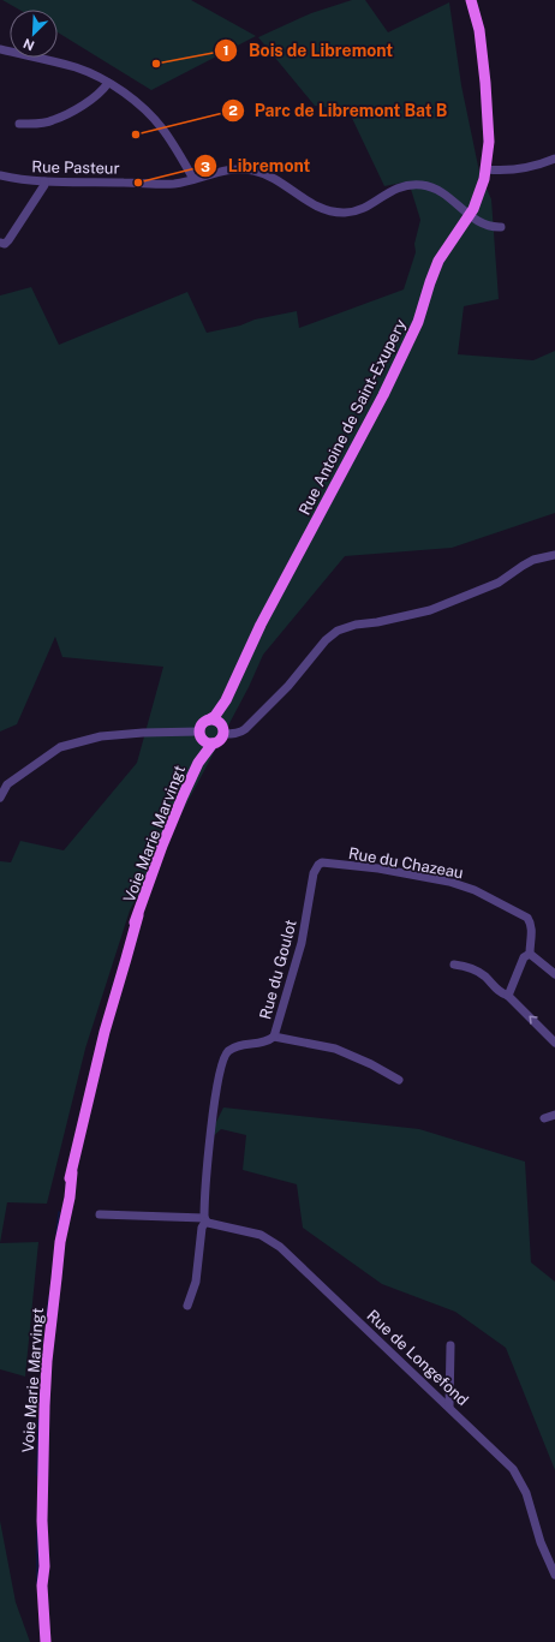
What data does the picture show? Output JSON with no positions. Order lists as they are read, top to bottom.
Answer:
{
  "streets": {
    "main road": ["Rue Antoine de Saint-Exupery", "Voie Marie Marvingt"],
    "street": [
      "Rue Pasteur",
      "Rue du Chazeau",
      "Rue du Goulot",
      "Rue de Longefond"
    ]
  },
  "crossings": [
    ["Rue Pasteur", "Rue Antoine de Saint-Exupery"],
    ["Rue Antoine de Saint-Exupery", "Voie Marie Marvingt"],
    ["Rue du Chazeau", "Rue du Goulot"],
    ["Rue du Goulot", "Rue de Longefond"]
  ],
  "places": ["Bois de Libremont", "Parc de Libremont Bat B", "Libremont"],
  "north": "bottom left"
}
